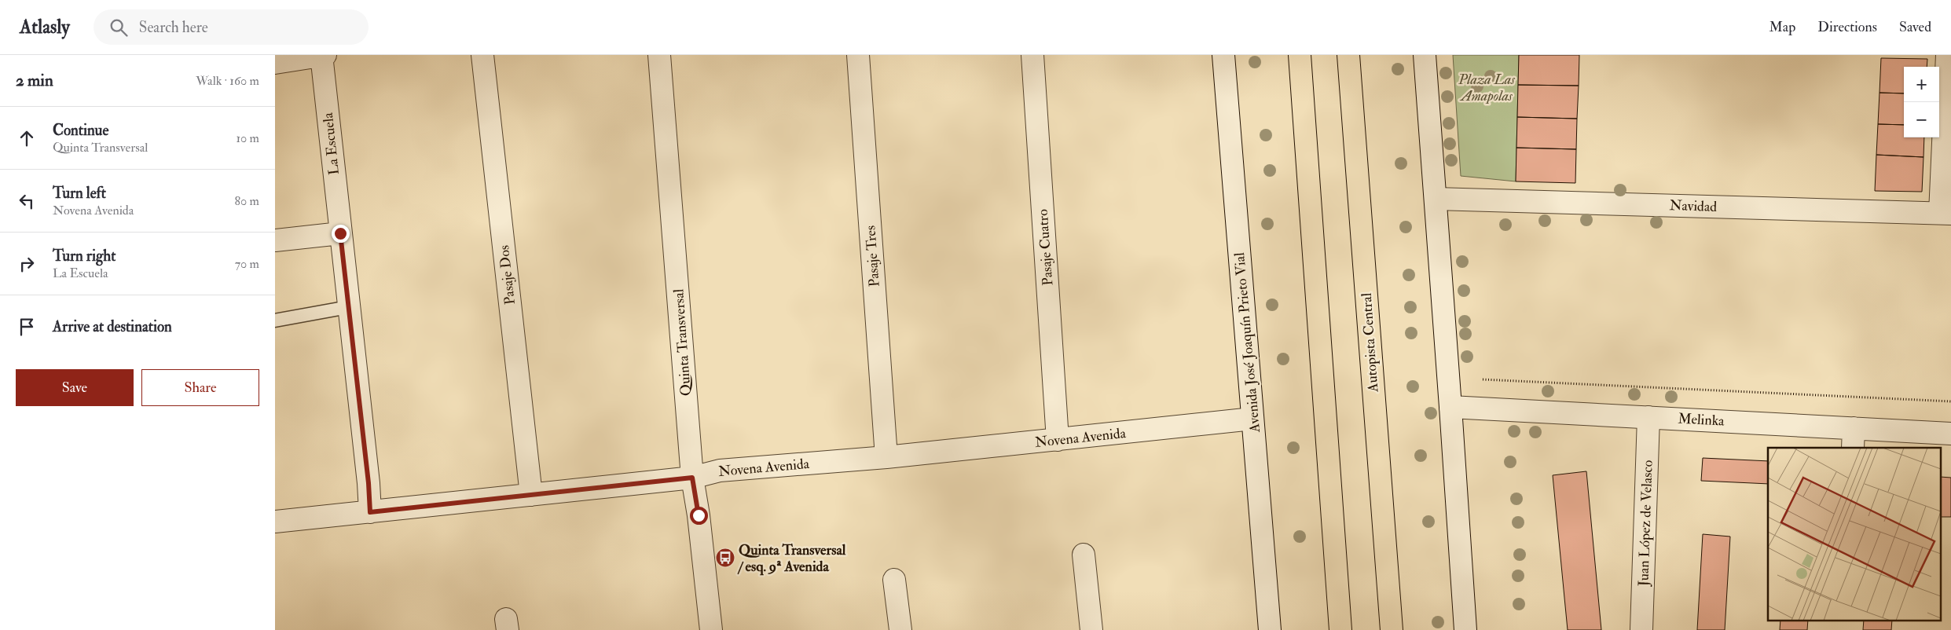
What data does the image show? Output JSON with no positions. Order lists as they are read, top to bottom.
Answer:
{
  "streets": {
    "highway": ["Autopista Central"],
    "street": [
      "La Escuela",
      "Navidad",
      "Pasaje Cuatro",
      "Pasaje Tres",
      "Pasaje Dos",
      "Quinta Transversal",
      "Avenida José Joaquín Prieto Vial",
      "Melinka",
      "Novena Avenida",
      "Juan López de Velasco"
    ]
  },
  "crossings": [
    ["La Escuela", "Novena Avenida"],
    ["Pasaje Cuatro", "Novena Avenida"],
    ["Pasaje Tres", "Novena Avenida"],
    ["Pasaje Dos", "Novena Avenida"],
    ["Quinta Transversal", "Novena Avenida"],
    ["Avenida José Joaquín Prieto Vial", "Novena Avenida"],
    ["Melinka", "Juan López de Velasco"]
  ],
  "parks": ["Plaza Las Amapolas"],
  "places": {
    "bus stop": ["Quinta Transversal / esq. 9ª Avenida"]
  },
  "page": {
    "header": "Atlasly",
    "search": "Search here",
    "nav": ["Map", "Directions", "Saved"],
    "heading": ["2 min", "Walk · 160 m"],
    "map_buttons": ["+", "−"],
    "list": [
      ["Continue", "Quinta Transversal", "10 m"],
      ["Turn left", "Novena Avenida", "80 m"],
      ["Turn right", "La Escuela", "70 m"],
      "Arrive at destination"
    ],
    "buttons": ["Save", "Share"]
  }
}
